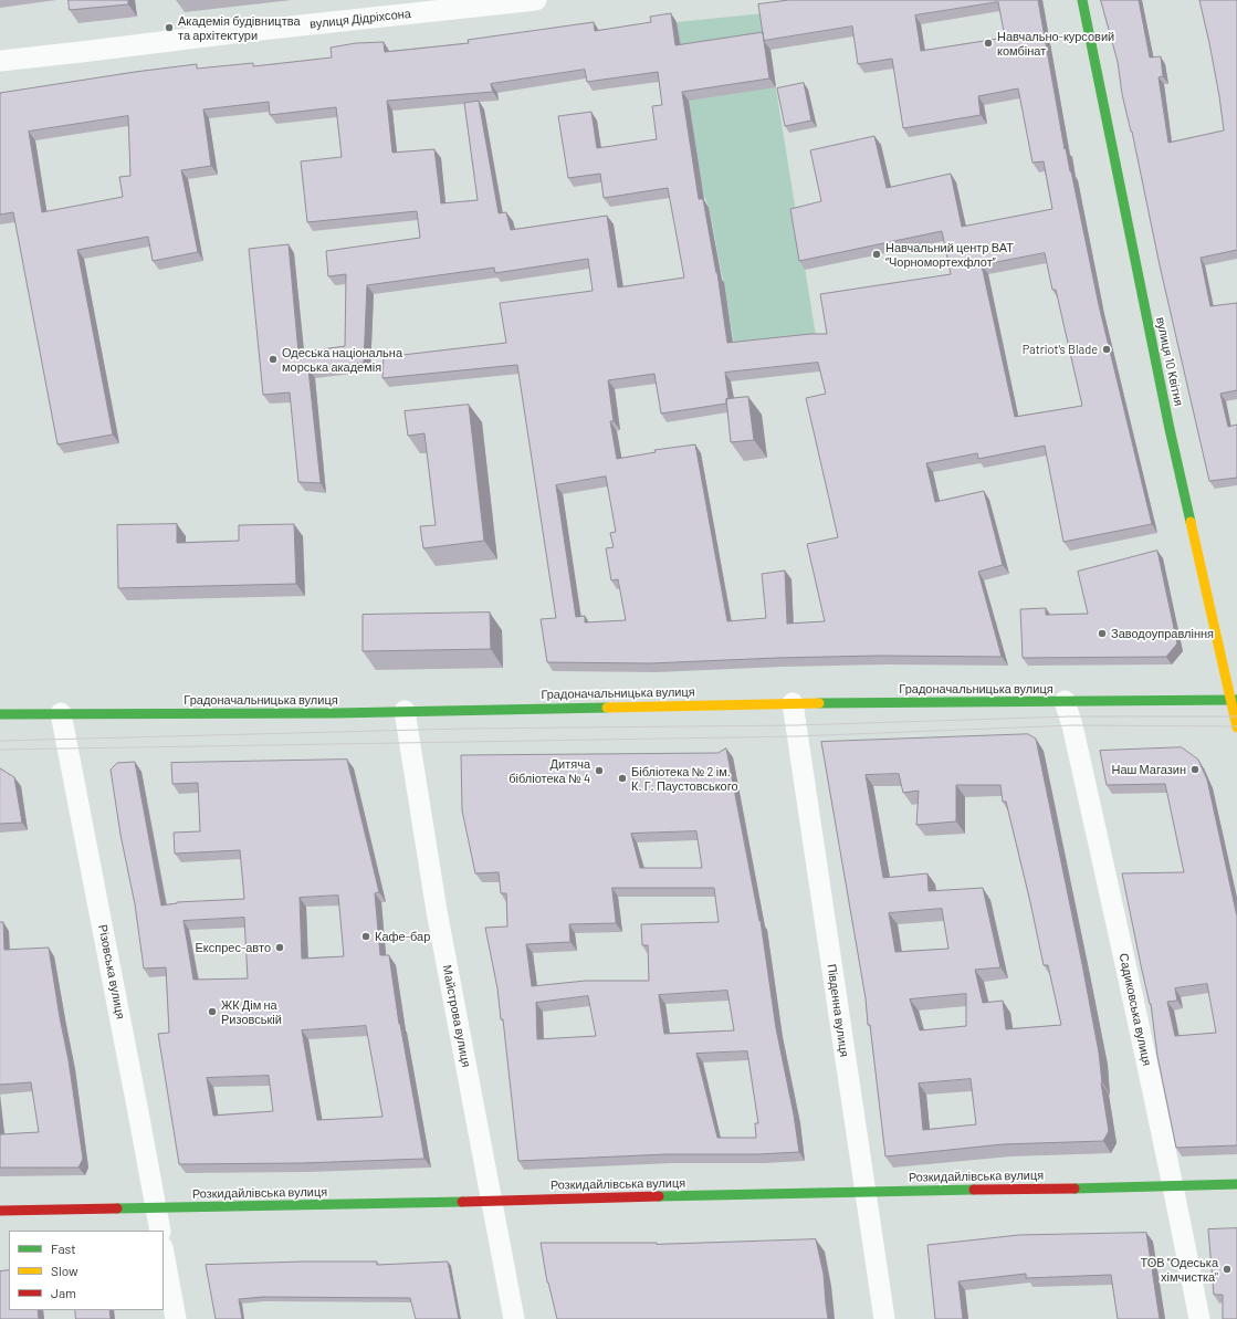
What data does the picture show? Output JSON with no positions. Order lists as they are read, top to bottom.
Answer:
{
  "streets": {
    "street": [
      "вулиця Дідріхсона",
      "вулиця 10 Квітня",
      "Градоначальницька вулиця",
      "Різовська вулиця",
      "Садиковська вулиця",
      "Південна вулиця",
      "Майстрова вулиця",
      "Розкидайлівська вулиця"
    ]
  },
  "crossings": [
    ["вулиця 10 Квітня", "Градоначальницька вулиця"],
    ["Градоначальницька вулиця", "Різовська вулиця"],
    ["Градоначальницька вулиця", "Садиковська вулиця"],
    ["Градоначальницька вулиця", "Південна вулиця"],
    ["Градоначальницька вулиця", "Майстрова вулиця"],
    ["Різовська вулиця", "Розкидайлівська вулиця"],
    ["Садиковська вулиця", "Розкидайлівська вулиця"],
    ["Південна вулиця", "Розкидайлівська вулиця"],
    ["Майстрова вулиця", "Розкидайлівська вулиця"]
  ],
  "places": [
    "Академія будівництва та архітектури",
    "Навчально-курсовий комбінат",
    "Навчальний центр ВАТ “Чорномортехфлот”",
    "Patriot's Blade",
    "Одеська національна морська академія",
    "Заводоуправління",
    "Наш Магазин",
    "Дитяча бібліотека № 4",
    "Бібліотека № 2 ім. К. Г. Паустовського",
    "Кафе-бар",
    "Експрес-авто",
    "ЖК Дім на Ризовській",
    "ТОВ \"Одеська хімчистка\""
  ],
  "legend": ["Fast", "Slow", "Jam"]
}
